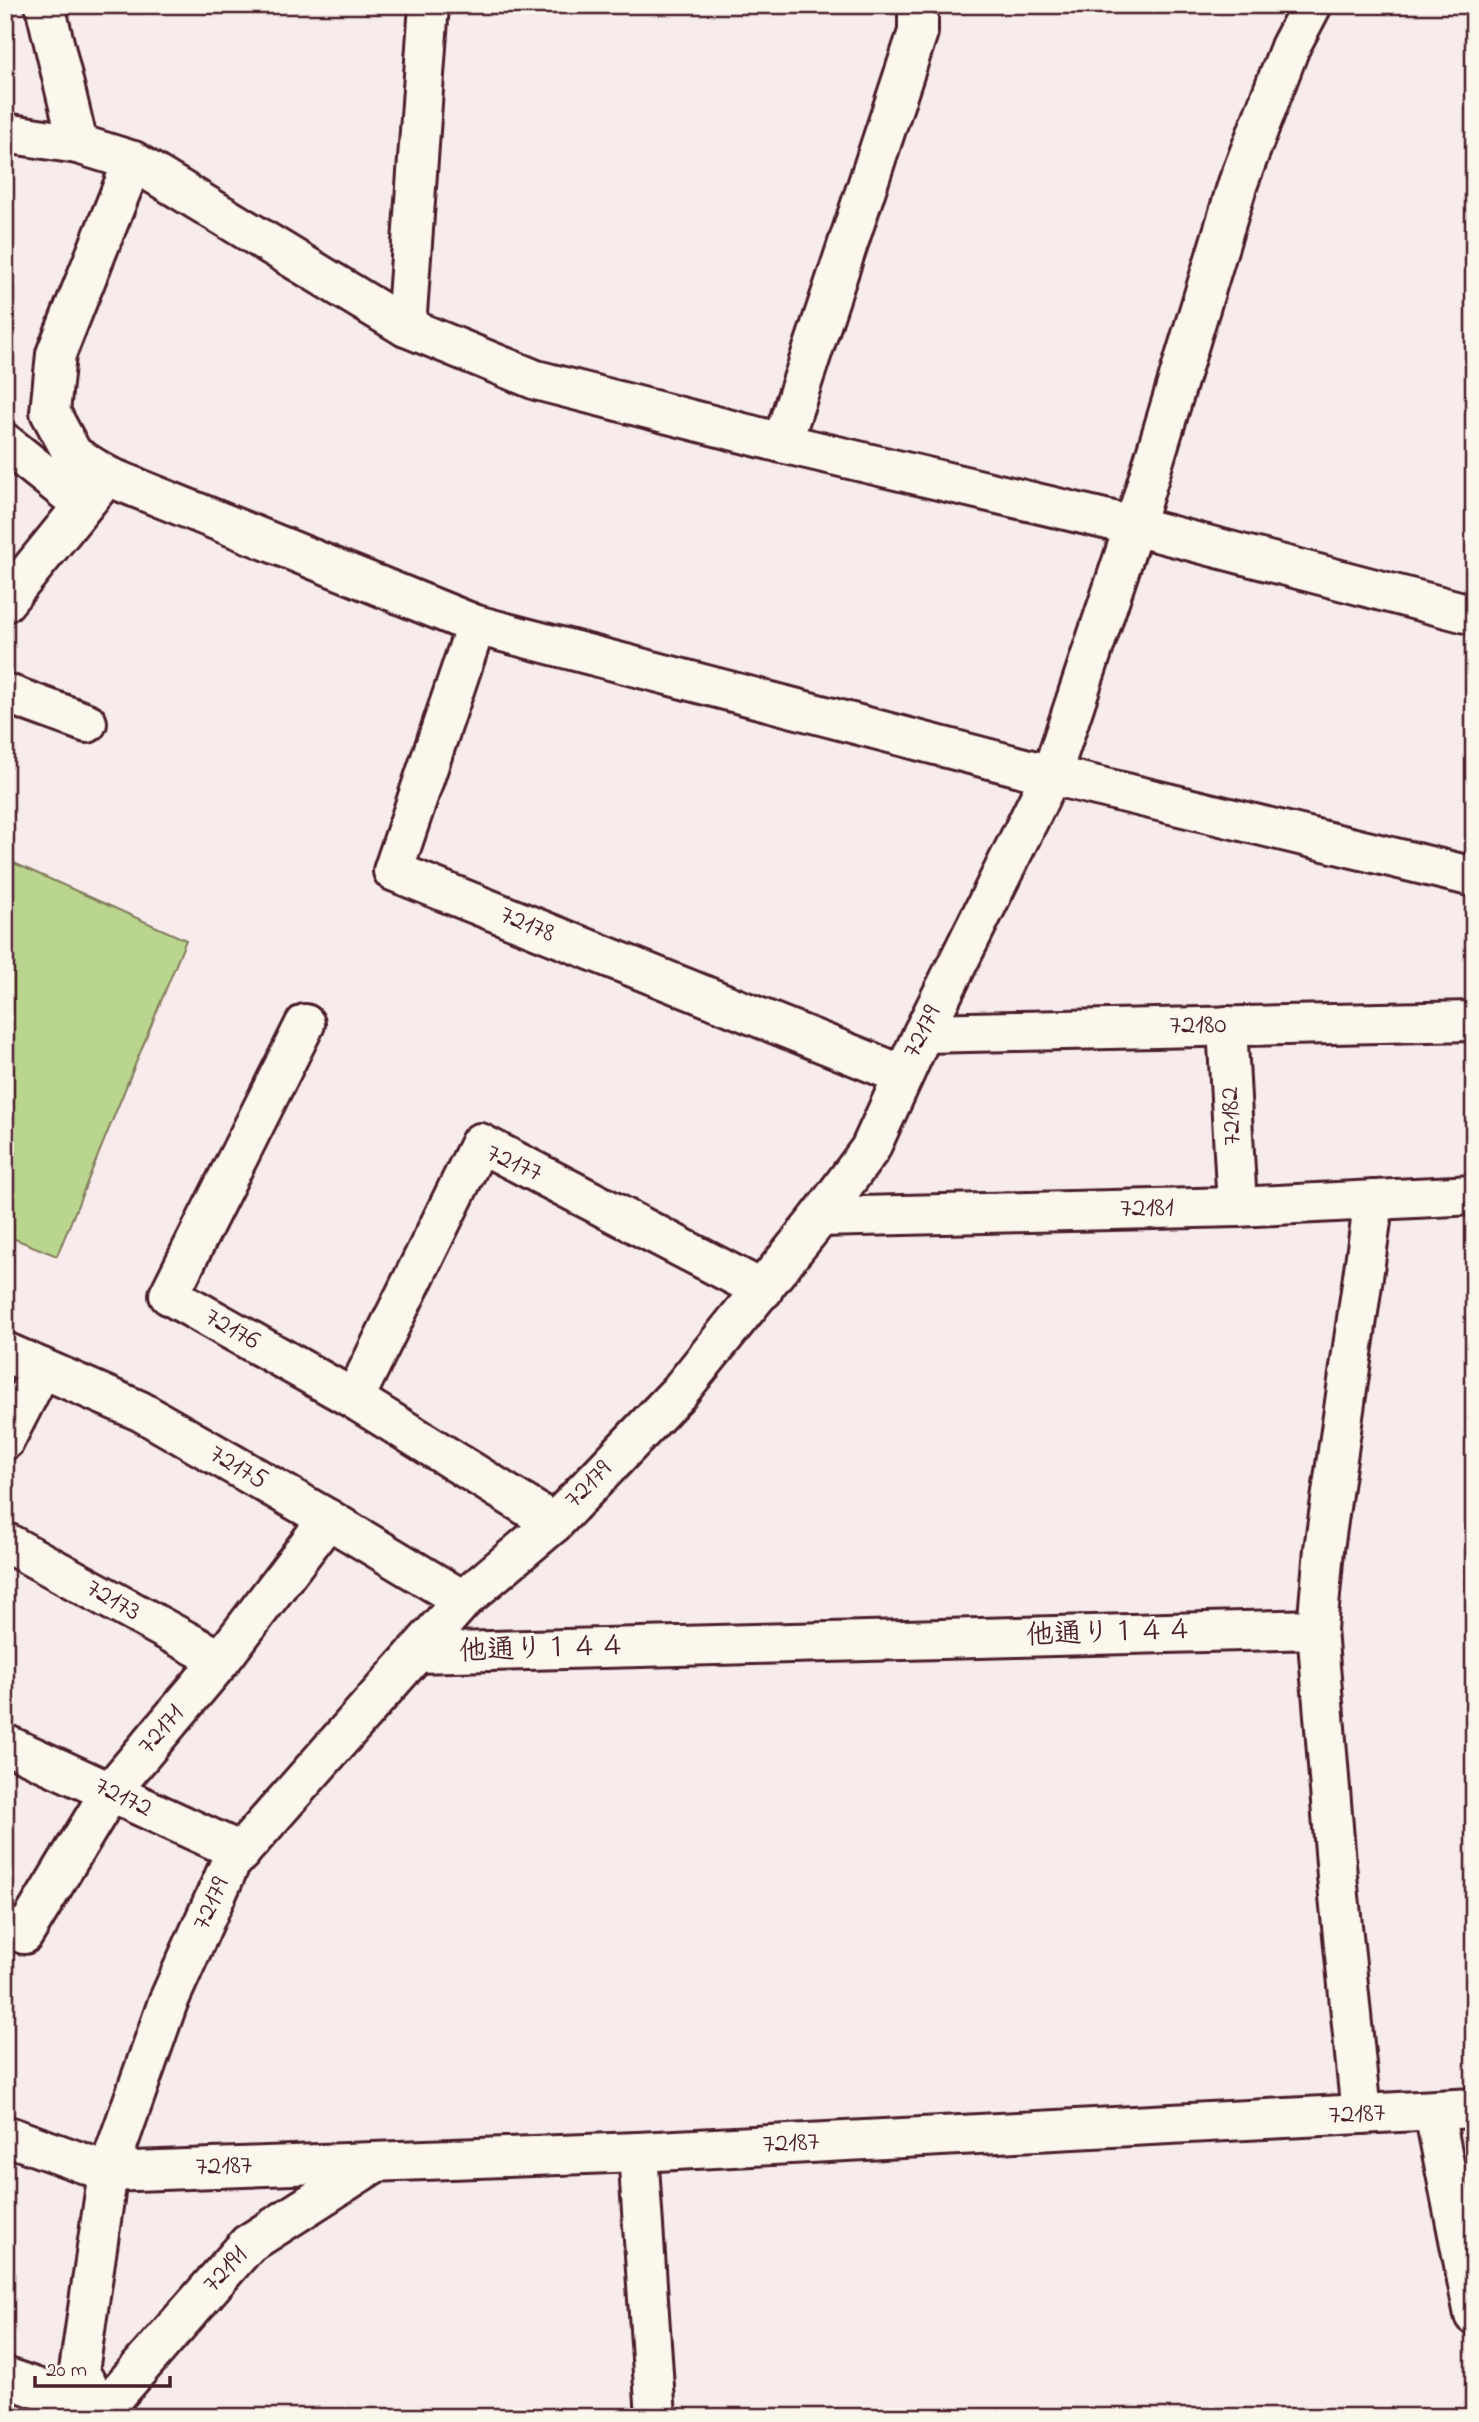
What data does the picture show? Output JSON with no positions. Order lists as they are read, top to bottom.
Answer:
{
  "streets": {
    "street": [
      "72178",
      "72180",
      "72179",
      "72182",
      "72177",
      "72181",
      "72176",
      "72175",
      "72173",
      "他通り１４４",
      "72171",
      "72172",
      "72187",
      "72191"
    ]
  },
  "crossings": [
    ["72178", "72179"],
    ["72180", "72179"],
    ["72180", "72182"],
    ["72179", "72177"],
    ["72179", "72181"],
    ["72179", "72176"],
    ["72179", "72175"],
    ["72179", "他通り１４４"],
    ["72179", "72172"],
    ["72179", "72187"],
    ["72182", "72181"],
    ["72177", "72176"],
    ["72175", "72171"],
    ["72173", "72171"],
    ["72171", "72172"],
    ["72187", "72191"]
  ],
  "scale_bar": "20 m"
}
